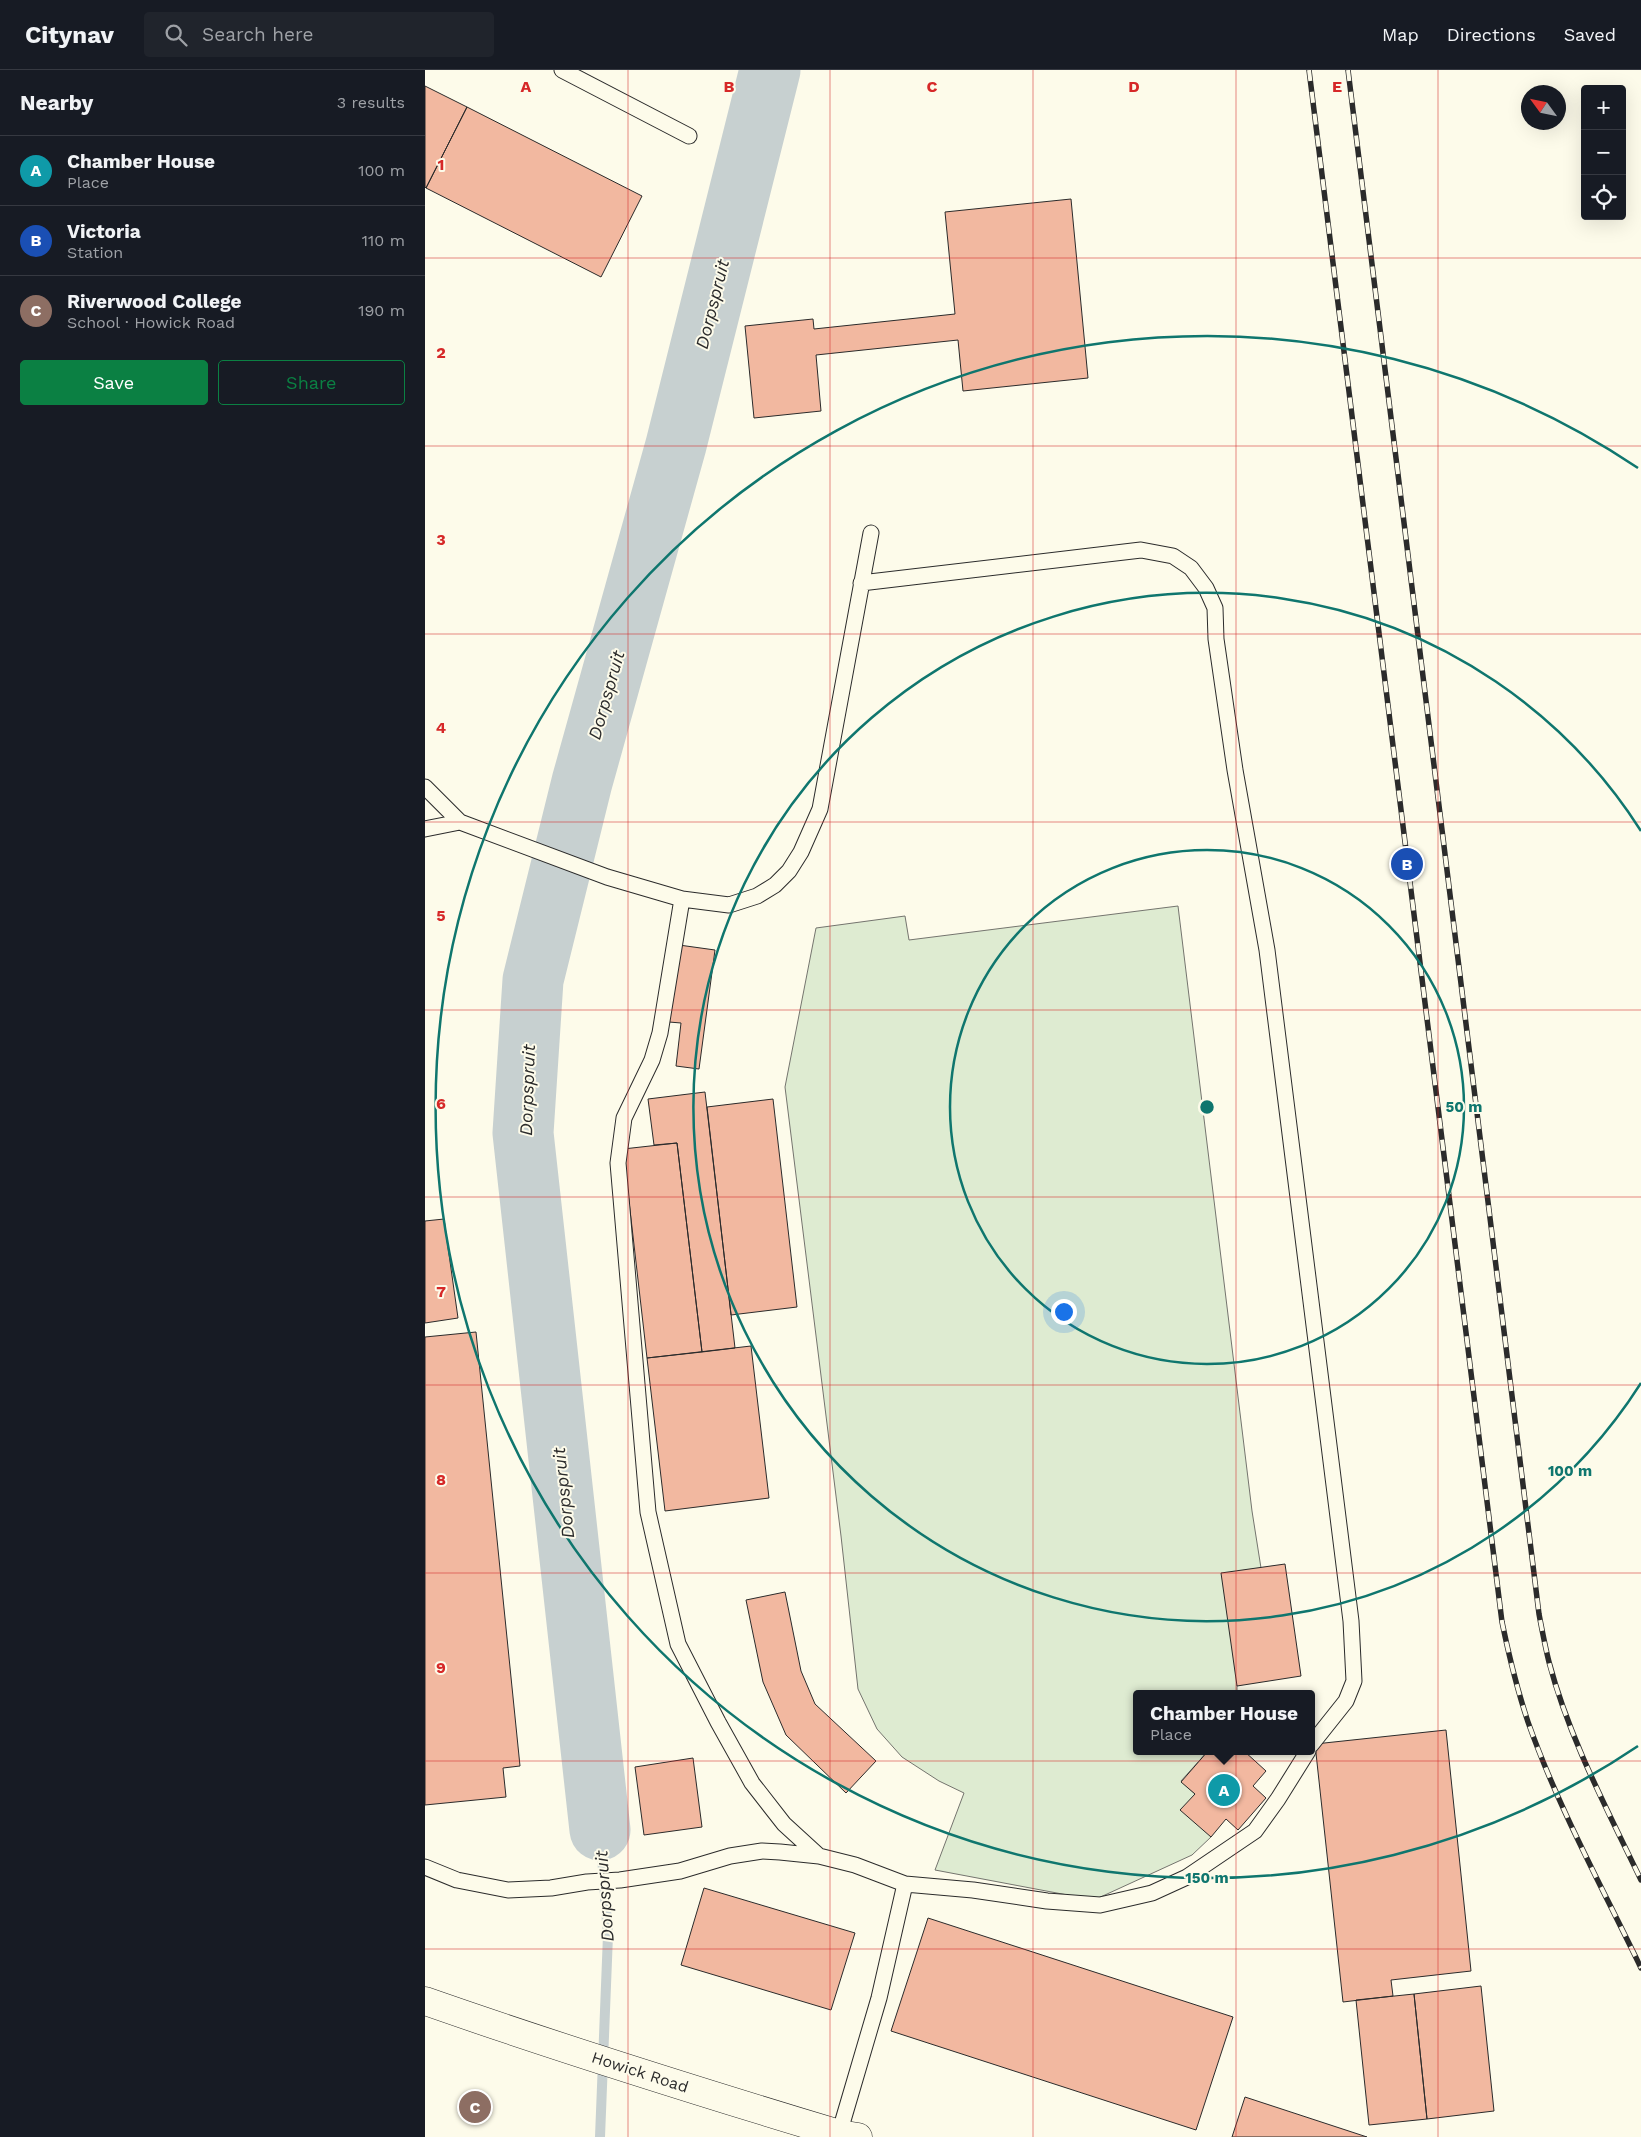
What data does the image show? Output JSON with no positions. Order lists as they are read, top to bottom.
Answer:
{
  "streets": {
    "main road": ["Howick Road"]
  },
  "water": ["Dorpspruit"],
  "north": "top left",
  "page": {
    "header": "Citynav",
    "search": "Search here",
    "nav": ["Map", "Directions", "Saved"],
    "heading": ["Nearby", "3 results"],
    "map_buttons": ["+", "−"],
    "list": [
      {
        "mark": "A",
        "name": "Chamber House",
        "note": "Place",
        "value": "100 m"
      },
      {
        "mark": "B",
        "name": "Victoria",
        "note": "Station",
        "value": "110 m"
      },
      {
        "mark": "C",
        "name": "Riverwood College",
        "note": "School · Howick Road",
        "value": "190 m"
      }
    ],
    "buttons": ["Save", "Share"],
    "pins": ["B", "A", "C"],
    "popup": ["Chamber House", "Place"]
  },
  "grid": {
    "columns": [
      "A",
      "B",
      "C",
      "D",
      "E"
    ],
    "rows": [
      "1",
      "2",
      "3",
      "4",
      "5",
      "6",
      "7",
      "8",
      "9"
    ]
  },
  "rings": ["50 m", "100 m", "150 m"]
}
